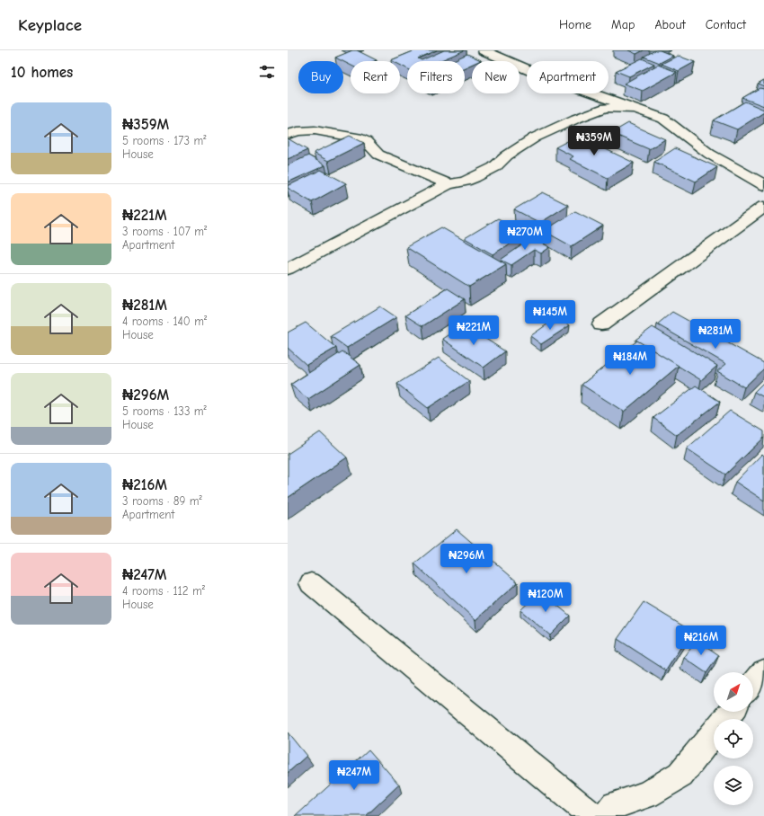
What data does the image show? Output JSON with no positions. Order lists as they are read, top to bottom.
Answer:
{
  "north": "top right",
  "page": {
    "header": "Keyplace",
    "nav": [
      "Home",
      "Map",
      "About",
      "Contact"
    ],
    "heading": "10 homes",
    "chip": [
      "Buy",
      "Rent",
      "Filters",
      "New",
      "Apartment"
    ],
    "list": [
      {
        "name": "₦359M",
        "note": "5 rooms · 173 m² · House"
      },
      {
        "name": "₦221M",
        "note": "3 rooms · 107 m² · Apartment"
      },
      {
        "name": "₦281M",
        "note": "4 rooms · 140 m² · House"
      },
      {
        "name": "₦296M",
        "note": "5 rooms · 133 m² · House"
      },
      {
        "name": "₦216M",
        "note": "3 rooms · 89 m² · Apartment"
      },
      {
        "name": "₦247M",
        "note": "4 rooms · 112 m² · House"
      }
    ],
    "price": [
      "₦359M",
      "₦270M",
      "₦145M",
      "₦221M",
      "₦281M",
      "₦184M",
      "₦296M",
      "₦120M",
      "₦216M",
      "₦247M"
    ]
  }
}
